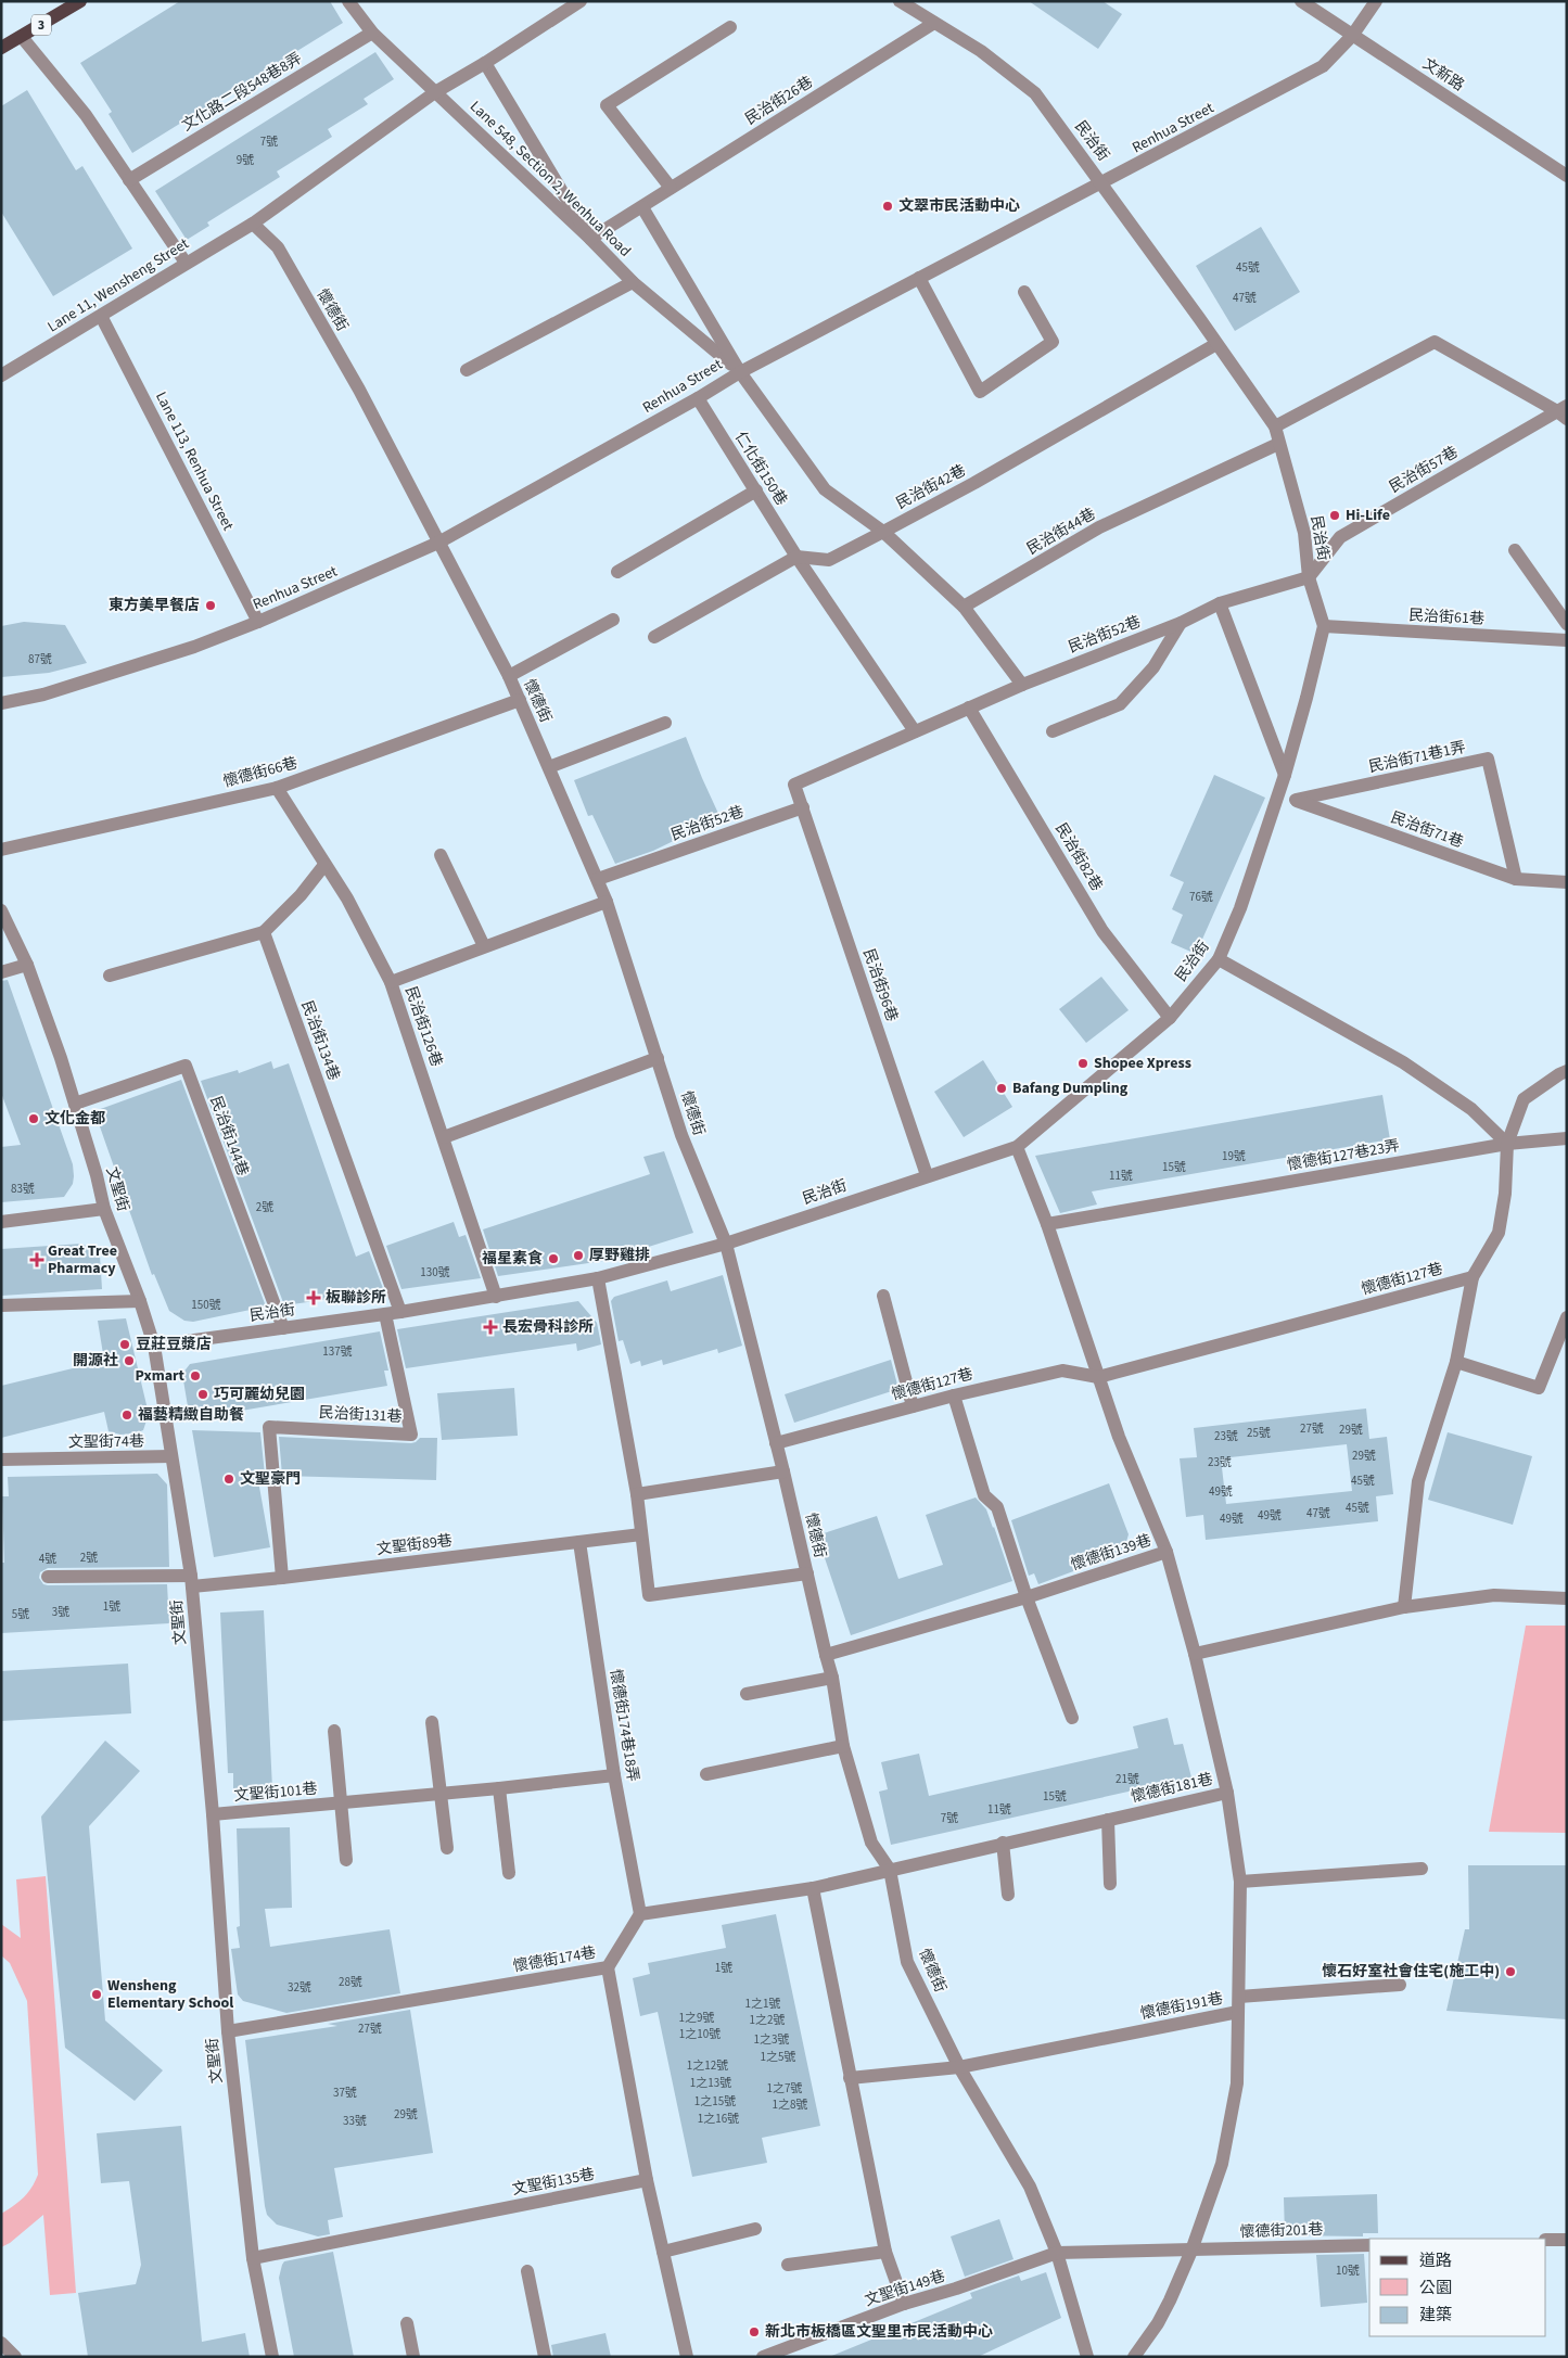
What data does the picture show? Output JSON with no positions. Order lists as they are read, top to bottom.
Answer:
{
  "streets": {
    "main road": ["3"],
    "street": [
      "文新路",
      "文化路二段548巷8弄",
      "民治街26巷",
      "Renhua Street",
      "民治街",
      "Lane 548, Section 2, Wenhua Road",
      "Lane 11, Wensheng Street",
      "懷德街",
      "Lane 113, Renhua Street",
      "仁化街150巷",
      "民治街57巷",
      "民治街42巷",
      "民治街44巷",
      "民治街61巷",
      "民治街52巷",
      "民治街71巷1弄",
      "懷德街66巷",
      "民治街71巷",
      "民治街82巷",
      "民治街96巷",
      "民治街126巷",
      "民治街134巷",
      "民治街144巷",
      "懷德街127巷23弄",
      "文聖街",
      "懷德街127巷",
      "民治街131巷",
      "文聖街74巷",
      "文聖街89巷",
      "懷德街139巷",
      "懷德街174巷18弄",
      "懷德街181巷",
      "文聖街101巷",
      "懷德街174巷",
      "懷德街191巷",
      "文聖街135巷",
      "懷德街201巷",
      "文聖街149巷"
    ]
  },
  "crossings": [
    ["文新路", "Renhua Street"],
    ["文化路二段548巷8弄", "Lane 548, Section 2, Wenhua Road"],
    ["民治街26巷", "民治街"],
    ["民治街26巷", "Lane 548, Section 2, Wenhua Road"],
    ["Renhua Street", "民治街"],
    ["Renhua Street", "Lane 548, Section 2, Wenhua Road"],
    ["Renhua Street", "懷德街"],
    ["Renhua Street", "Lane 113, Renhua Street"],
    ["Renhua Street", "仁化街150巷"],
    ["民治街", "懷德街"],
    ["民治街", "民治街57巷"],
    ["民治街", "民治街42巷"],
    ["民治街", "民治街44巷"],
    ["民治街", "民治街61巷"],
    ["民治街", "民治街52巷"],
    ["民治街", "民治街71巷"],
    ["民治街", "民治街82巷"],
    ["民治街", "民治街96巷"],
    ["民治街", "民治街126巷"],
    ["民治街", "民治街134巷"],
    ["民治街", "民治街144巷"],
    ["民治街", "文聖街"],
    ["民治街", "民治街131巷"],
    ["Lane 548, Section 2, Wenhua Road", "Lane 11, Wensheng Street"],
    ["Lane 11, Wensheng Street", "懷德街"],
    ["Lane 11, Wensheng Street", "Lane 113, Renhua Street"],
    ["懷德街", "民治街52巷"],
    ["懷德街", "懷德街66巷"],
    ["懷德街", "懷德街127巷"],
    ["懷德街", "懷德街139巷"],
    ["懷德街", "懷德街181巷"],
    ["懷德街", "懷德街191巷"],
    ["懷德街", "懷德街201巷"],
    ["懷德街", "文聖街149巷"],
    ["仁化街150巷", "民治街42巷"],
    ["民治街57巷", "民治街52巷"],
    ["民治街52巷", "民治街82巷"],
    ["民治街52巷", "民治街96巷"],
    ["民治街71巷1弄", "民治街71巷"],
    ["懷德街66巷", "民治街126巷"],
    ["民治街144巷", "文聖街"],
    ["文聖街", "文聖街74巷"],
    ["文聖街", "文聖街89巷"],
    ["文聖街", "文聖街101巷"],
    ["文聖街", "懷德街174巷"],
    ["文聖街", "文聖街135巷"],
    ["民治街131巷", "文聖街89巷"],
    ["文聖街89巷", "懷德街174巷18弄"],
    ["懷德街139巷", "懷德街181巷"],
    ["懷德街174巷18弄", "文聖街101巷"],
    ["懷德街174巷18弄", "懷德街174巷"],
    ["懷德街181巷", "懷德街191巷"],
    ["懷德街201巷", "文聖街149巷"]
  ],
  "places": {
    "other": [
      "文翠市民活動中心",
      "Hi-Life",
      "東方美早餐店",
      "Shopee Xpress",
      "Bafang Dumpling",
      "文化金都",
      "厚野雞排",
      "福星素食",
      "豆莊豆漿店",
      "開源社",
      "Pxmart",
      "巧可麗幼兒園",
      "福藝精緻自助餐",
      "文聖豪門",
      "懷石好室社會住宅(施工中)",
      "Wensheng Elementary School",
      "新北市板橋區文聖里市民活動中心"
    ],
    "health": ["Great Tree Pharmacy", "板聯診所", "長宏骨科診所"]
  },
  "house_numbers": [
    "7號",
    "9號",
    "45號",
    "47號",
    "87號",
    "76號",
    "19號",
    "15號",
    "11號",
    "83號",
    "2號",
    "130號",
    "150號",
    "137號",
    "27號",
    "29號",
    "25號",
    "23號",
    "29號",
    "23號",
    "45號",
    "49號",
    "45號",
    "47號",
    "49號",
    "49號",
    "2號",
    "4號",
    "1號",
    "3號",
    "5號",
    "21號",
    "15號",
    "11號",
    "7號",
    "1號",
    "28號",
    "32號",
    "1之1號",
    "1之9號",
    "1之2號",
    "27號",
    "1之10號",
    "1之3號",
    "1之5號",
    "1之12號",
    "1之13號",
    "1之7號",
    "37號",
    "1之15號",
    "1之8號",
    "29號",
    "1之16號",
    "33號",
    "10號"
  ],
  "legend": ["道路", "公園", "建築"]
}
